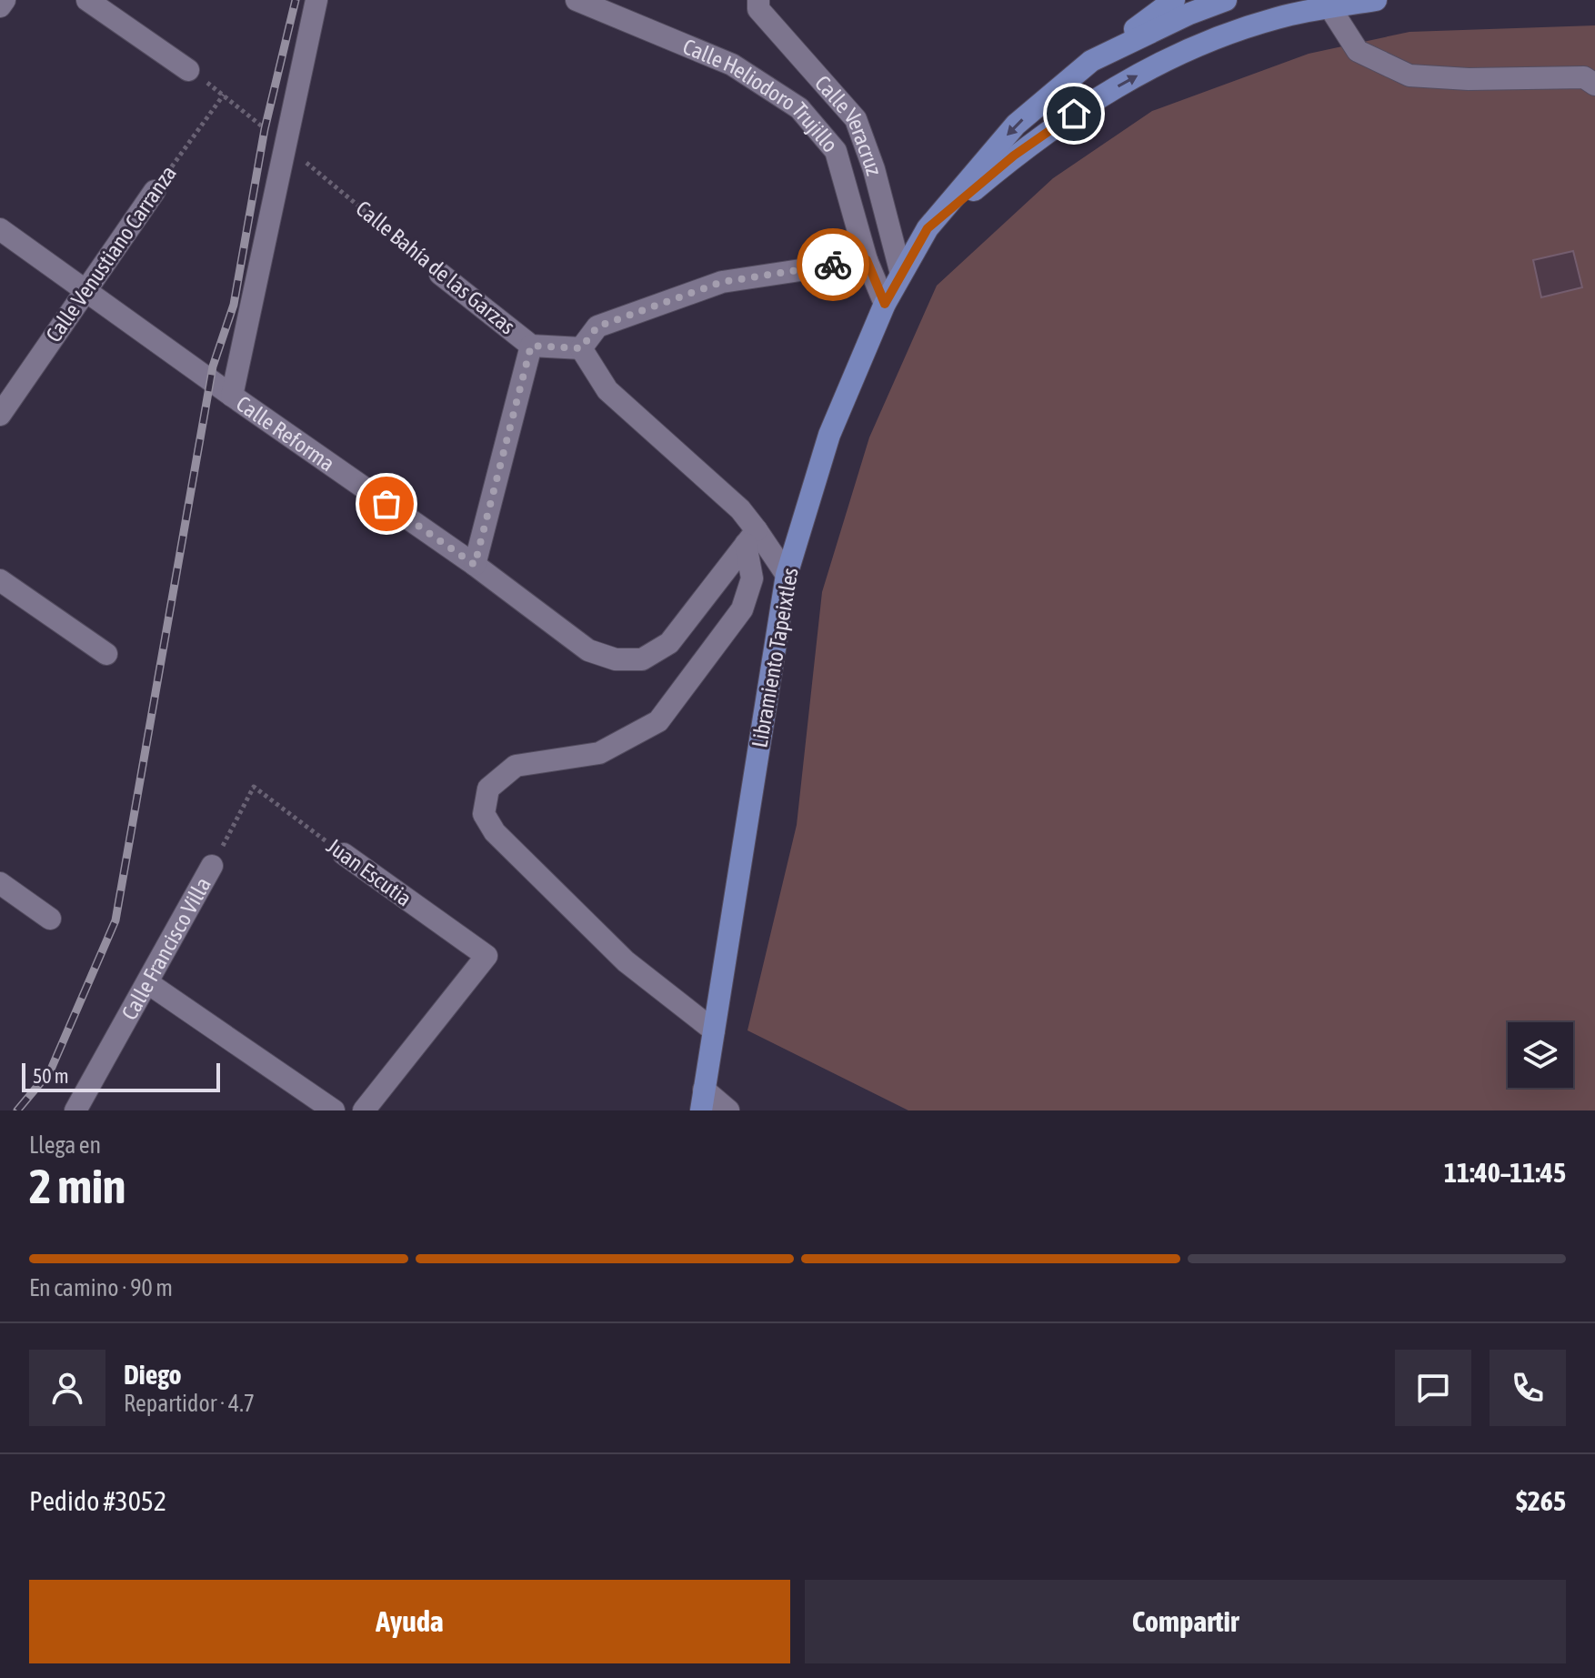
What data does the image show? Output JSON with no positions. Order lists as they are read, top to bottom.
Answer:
{
  "streets": {
    "main road": ["Libramiento Tapeixtles"],
    "street": [
      "Calle Heliodoro Trujillo",
      "Calle Veracruz",
      "Calle Venustiano Carranza",
      "Calle Bahía de las Garzas",
      "Calle Reforma",
      "Juan Escutia",
      "Calle Francisco Villa"
    ]
  },
  "crossings": [
    ["Calle Veracruz", "Libramiento Tapeixtles"],
    ["Calle Venustiano Carranza", "Calle Bahía de las Garzas"],
    ["Calle Venustiano Carranza", "Calle Reforma"],
    ["Juan Escutia", "Calle Francisco Villa"]
  ],
  "scale_bar": "50 m",
  "page": {
    "scale": "50 m",
    "heading": ["2 min", "Llega en", "11:40–11:45"],
    "panel": [
      "Diego",
      "Repartidor · 4.7",
      "Pedido #3052",
      "$265"
    ],
    "bar": "En camino · 90 m",
    "buttons": ["Ayuda", "Compartir"]
  }
}
